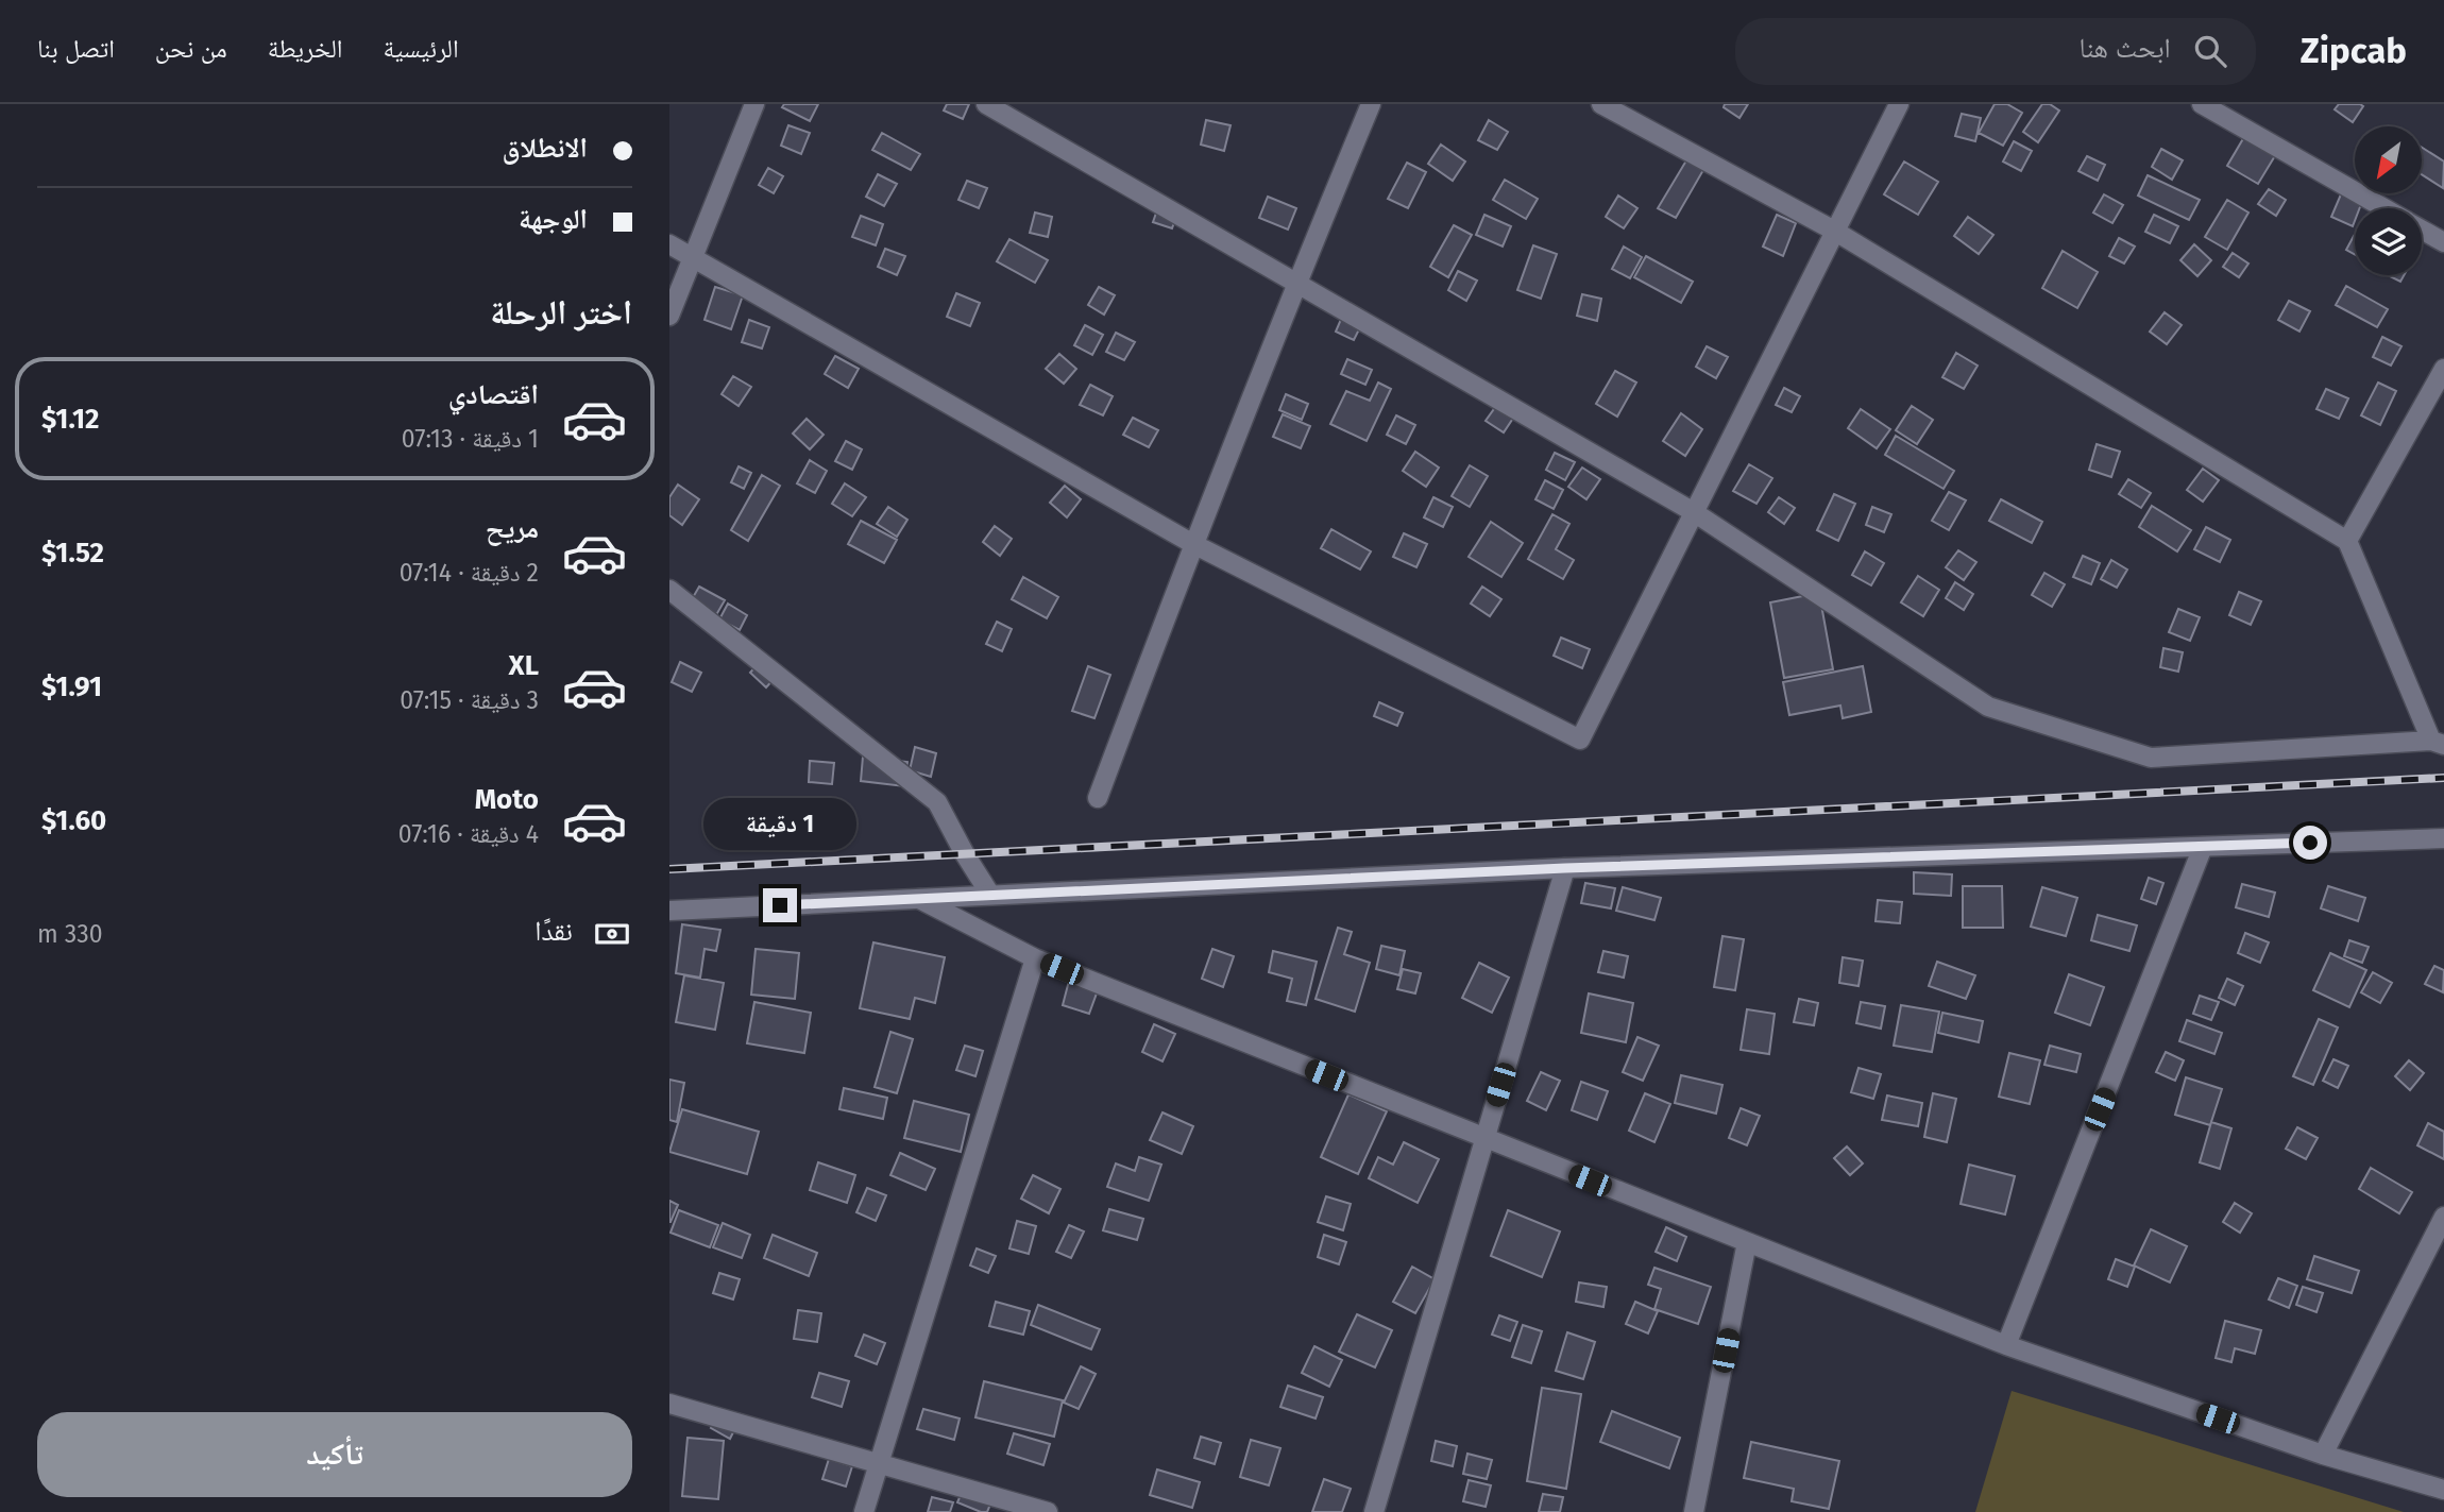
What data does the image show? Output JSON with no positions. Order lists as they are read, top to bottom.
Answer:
{
  "north": "bottom left",
  "page": {
    "header": "Zipcab",
    "search": "ابحث هنا",
    "nav": [
      "الرئيسية",
      "الخريطة",
      "من نحن",
      "اتصل بنا"
    ],
    "banner": ["الانطلاق", "الوجهة"],
    "heading": "اختر الرحلة",
    "list": [
      {
        "name": "اقتصادي",
        "note": "1 دقيقة · 07:13",
        "value": "$1.12"
      },
      {
        "name": "مريح",
        "note": "2 دقيقة · 07:14",
        "value": "$1.52"
      },
      {
        "name": "XL",
        "note": "3 دقيقة · 07:15",
        "value": "$1.91"
      },
      {
        "name": "Moto",
        "note": "4 دقيقة · 07:16",
        "value": "$1.60"
      }
    ],
    "bubble": "1 دقيقة",
    "pay": ["نقدًا", "330 m"],
    "buttons": "تأكيد"
  }
}
